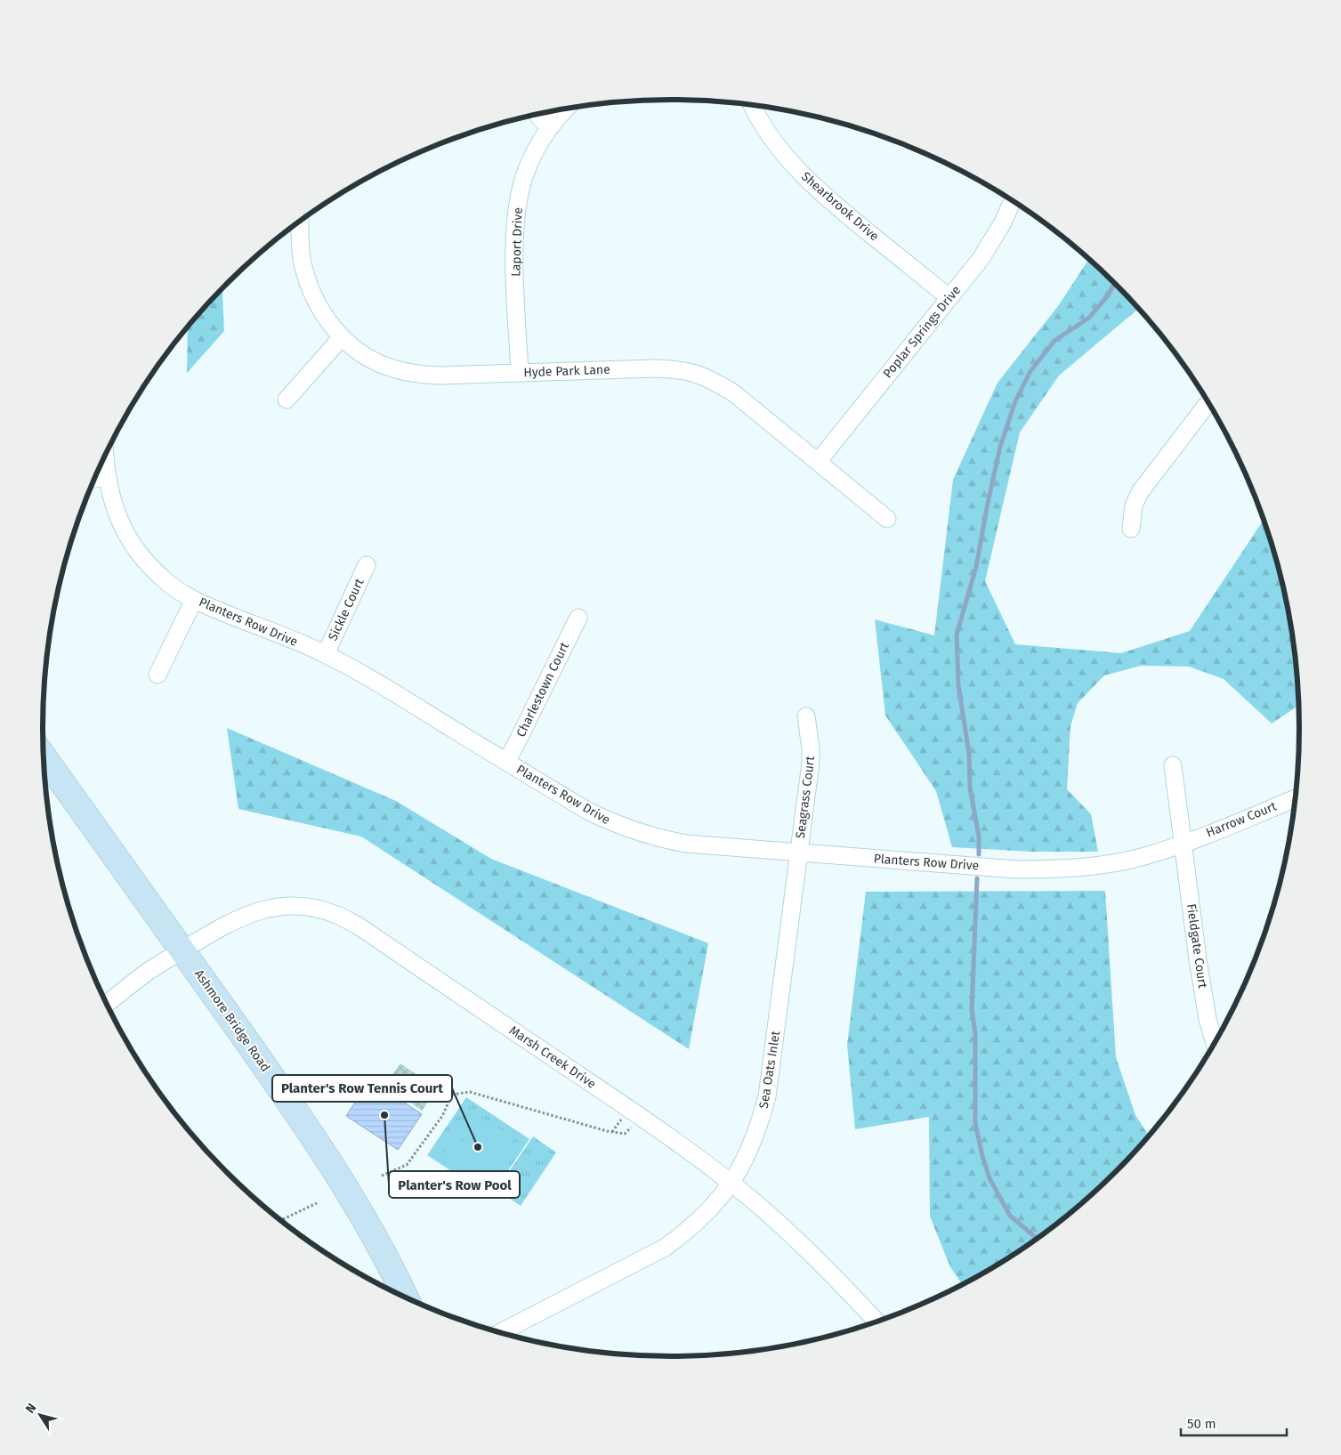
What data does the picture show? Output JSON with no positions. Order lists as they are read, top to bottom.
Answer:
{
  "streets": {
    "main road": ["Ashmore Bridge Road"],
    "street": [
      "Shearbrook Drive",
      "Laport Drive",
      "Poplar Springs Drive",
      "Hyde Park Lane",
      "Sickle Court",
      "Planters Row Drive",
      "Charlestown Court",
      "Seagrass Court",
      "Harrow Court",
      "Fieldgate Court",
      "Marsh Creek Drive",
      "Sea Oats Inlet"
    ]
  },
  "crossings": [
    ["Shearbrook Drive", "Poplar Springs Drive"],
    ["Laport Drive", "Hyde Park Lane"],
    ["Poplar Springs Drive", "Hyde Park Lane"],
    ["Sickle Court", "Planters Row Drive"],
    ["Planters Row Drive", "Charlestown Court"],
    ["Planters Row Drive", "Seagrass Court"],
    ["Planters Row Drive", "Harrow Court"],
    ["Planters Row Drive", "Fieldgate Court"],
    ["Planters Row Drive", "Sea Oats Inlet"],
    ["Seagrass Court", "Sea Oats Inlet"],
    ["Harrow Court", "Fieldgate Court"],
    ["Ashmore Bridge Road", "Marsh Creek Drive"],
    ["Marsh Creek Drive", "Sea Oats Inlet"]
  ],
  "places": ["Planter's Row Pool", "Planter's Row Tennis Court"],
  "scale_bar": "50 m",
  "north": "top left"
}
